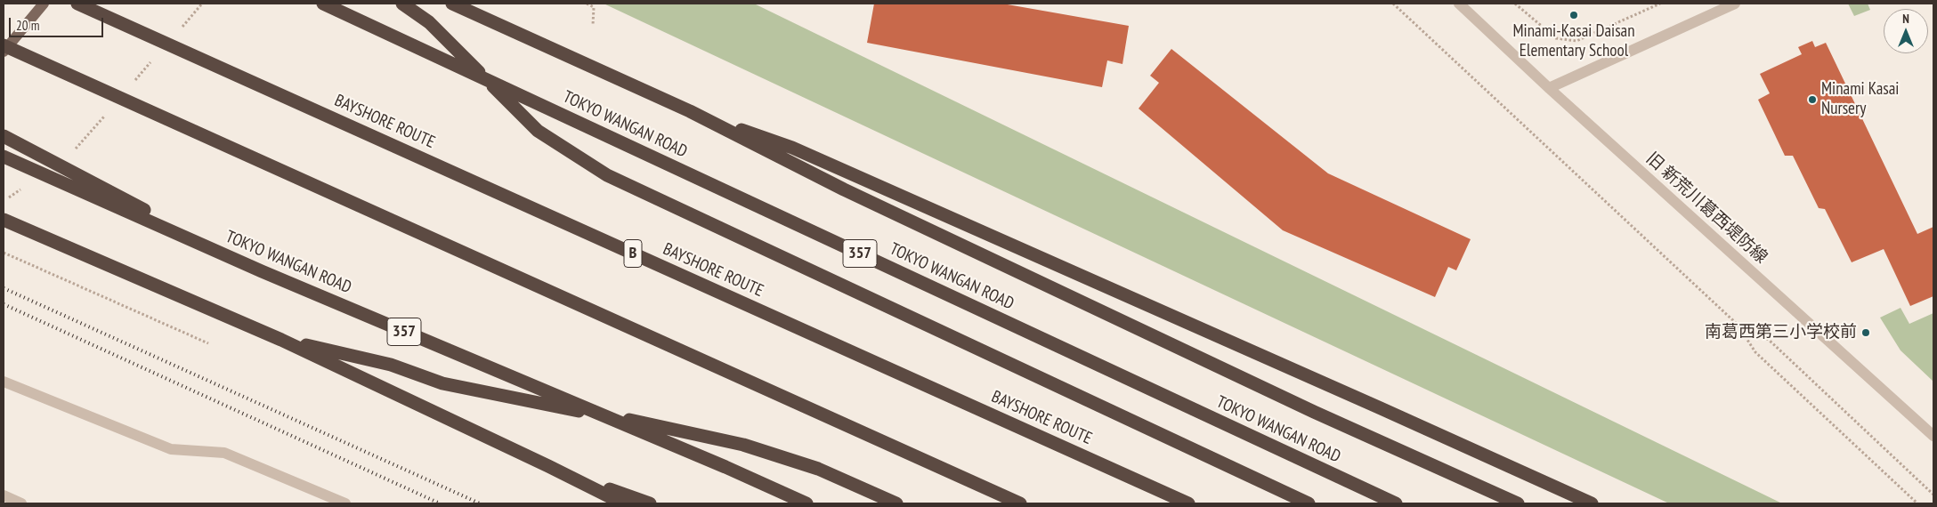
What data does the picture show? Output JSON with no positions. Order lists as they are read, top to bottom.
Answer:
{
  "streets": {
    "highway": [
      "BAYSHORE ROUTE",
      "TOKYO WANGAN ROAD",
      "B",
      "357"
    ],
    "street": ["旧 新荒川葛西堤防線"]
  },
  "places": ["Minami-Kasai Daisan Elementary School", "Minami Kasai Nursery", "南葛西第三小学校前"],
  "scale_bar": "20 m",
  "north": "top"
}
